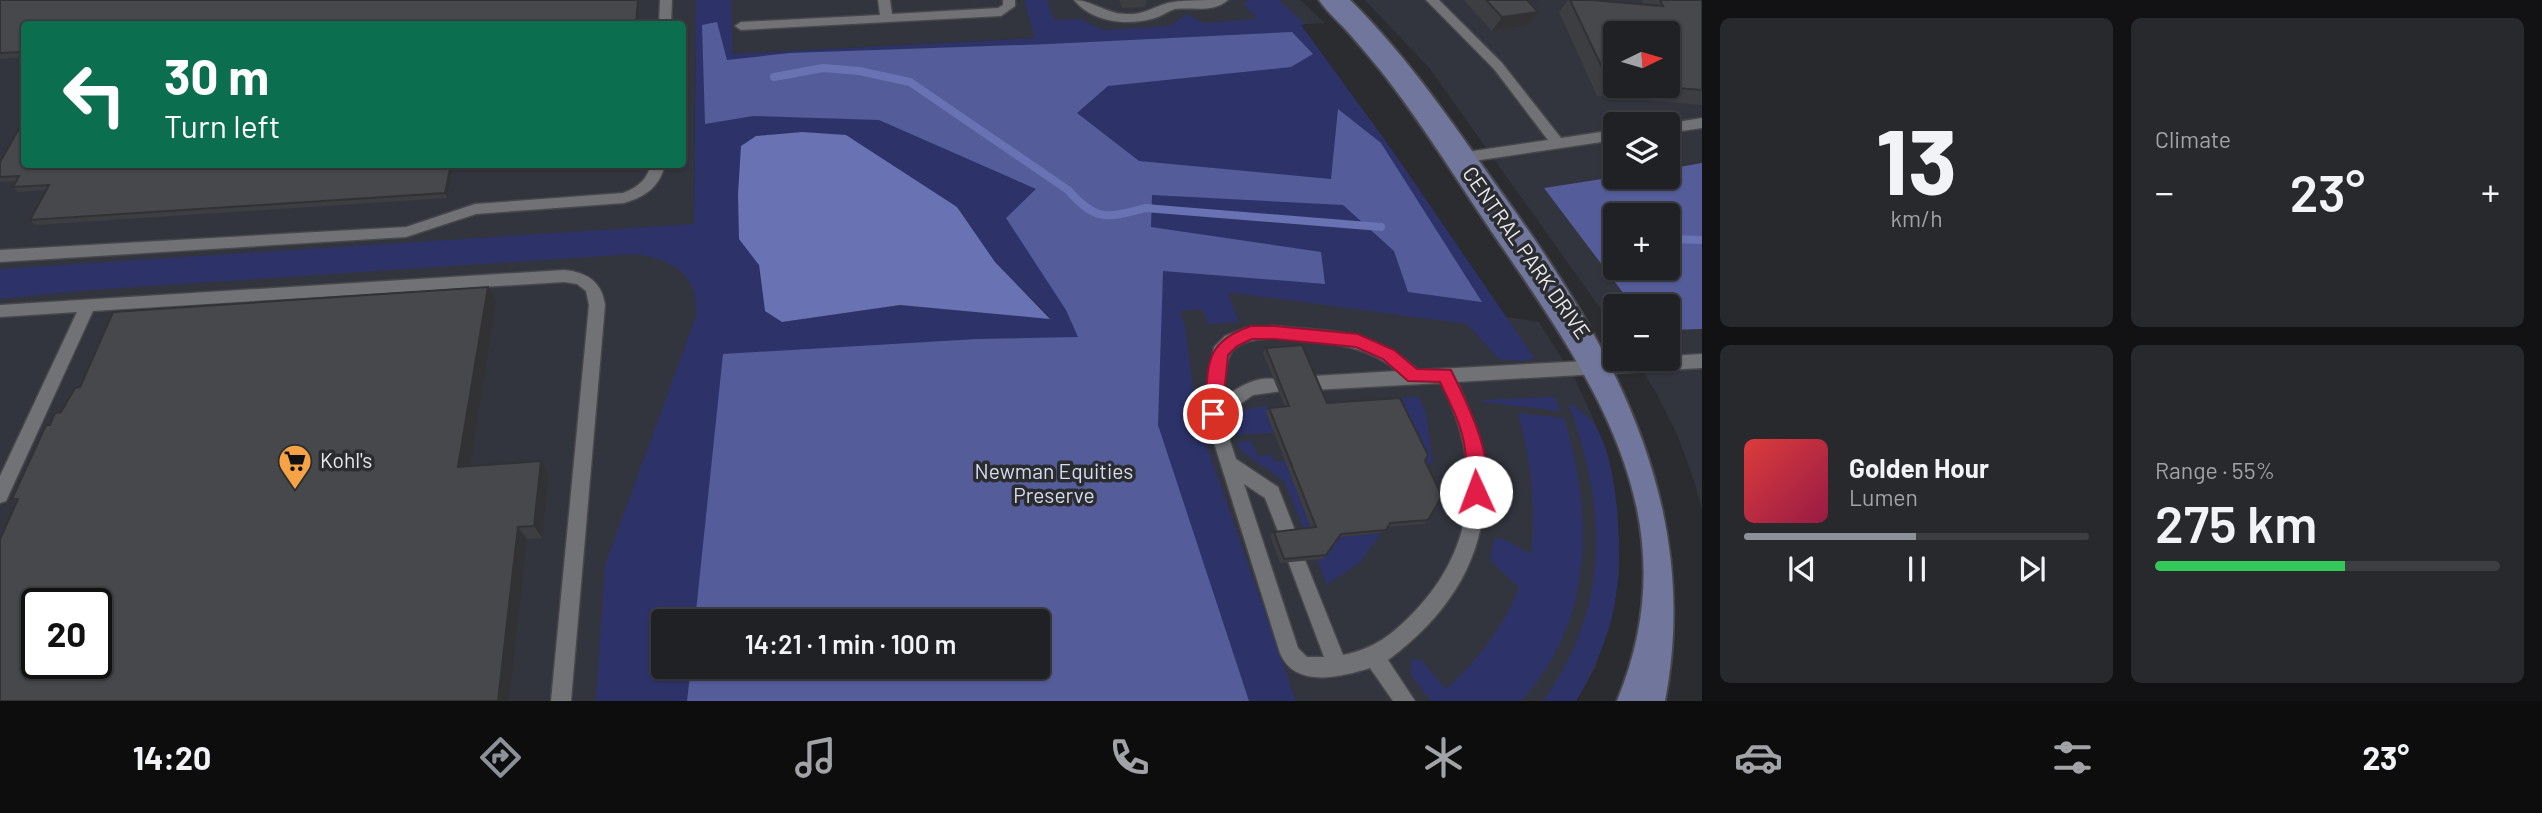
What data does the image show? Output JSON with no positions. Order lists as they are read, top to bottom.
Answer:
{
  "streets": {
    "street": ["CENTRAL PARK DRIVE"]
  },
  "parks": ["Newman Equities Preserve"],
  "places": {
    "supermarket": ["Kohl's"]
  },
  "north": "right",
  "page": {
    "tile": [
      ["13", "km/h"],
      "Climate",
      ["Range · 55%", "275 km"]
    ],
    "map_buttons": ["+", "−"],
    "turn": ["30 m", "Turn left"],
    "heat": ["−", "23°", "+"],
    "song": ["Golden Hour", "Lumen"],
    "limit": "20",
    "trip": "14:21 · 1 min · 100 m",
    "tabs": ["14:20", "23°"]
  }
}
